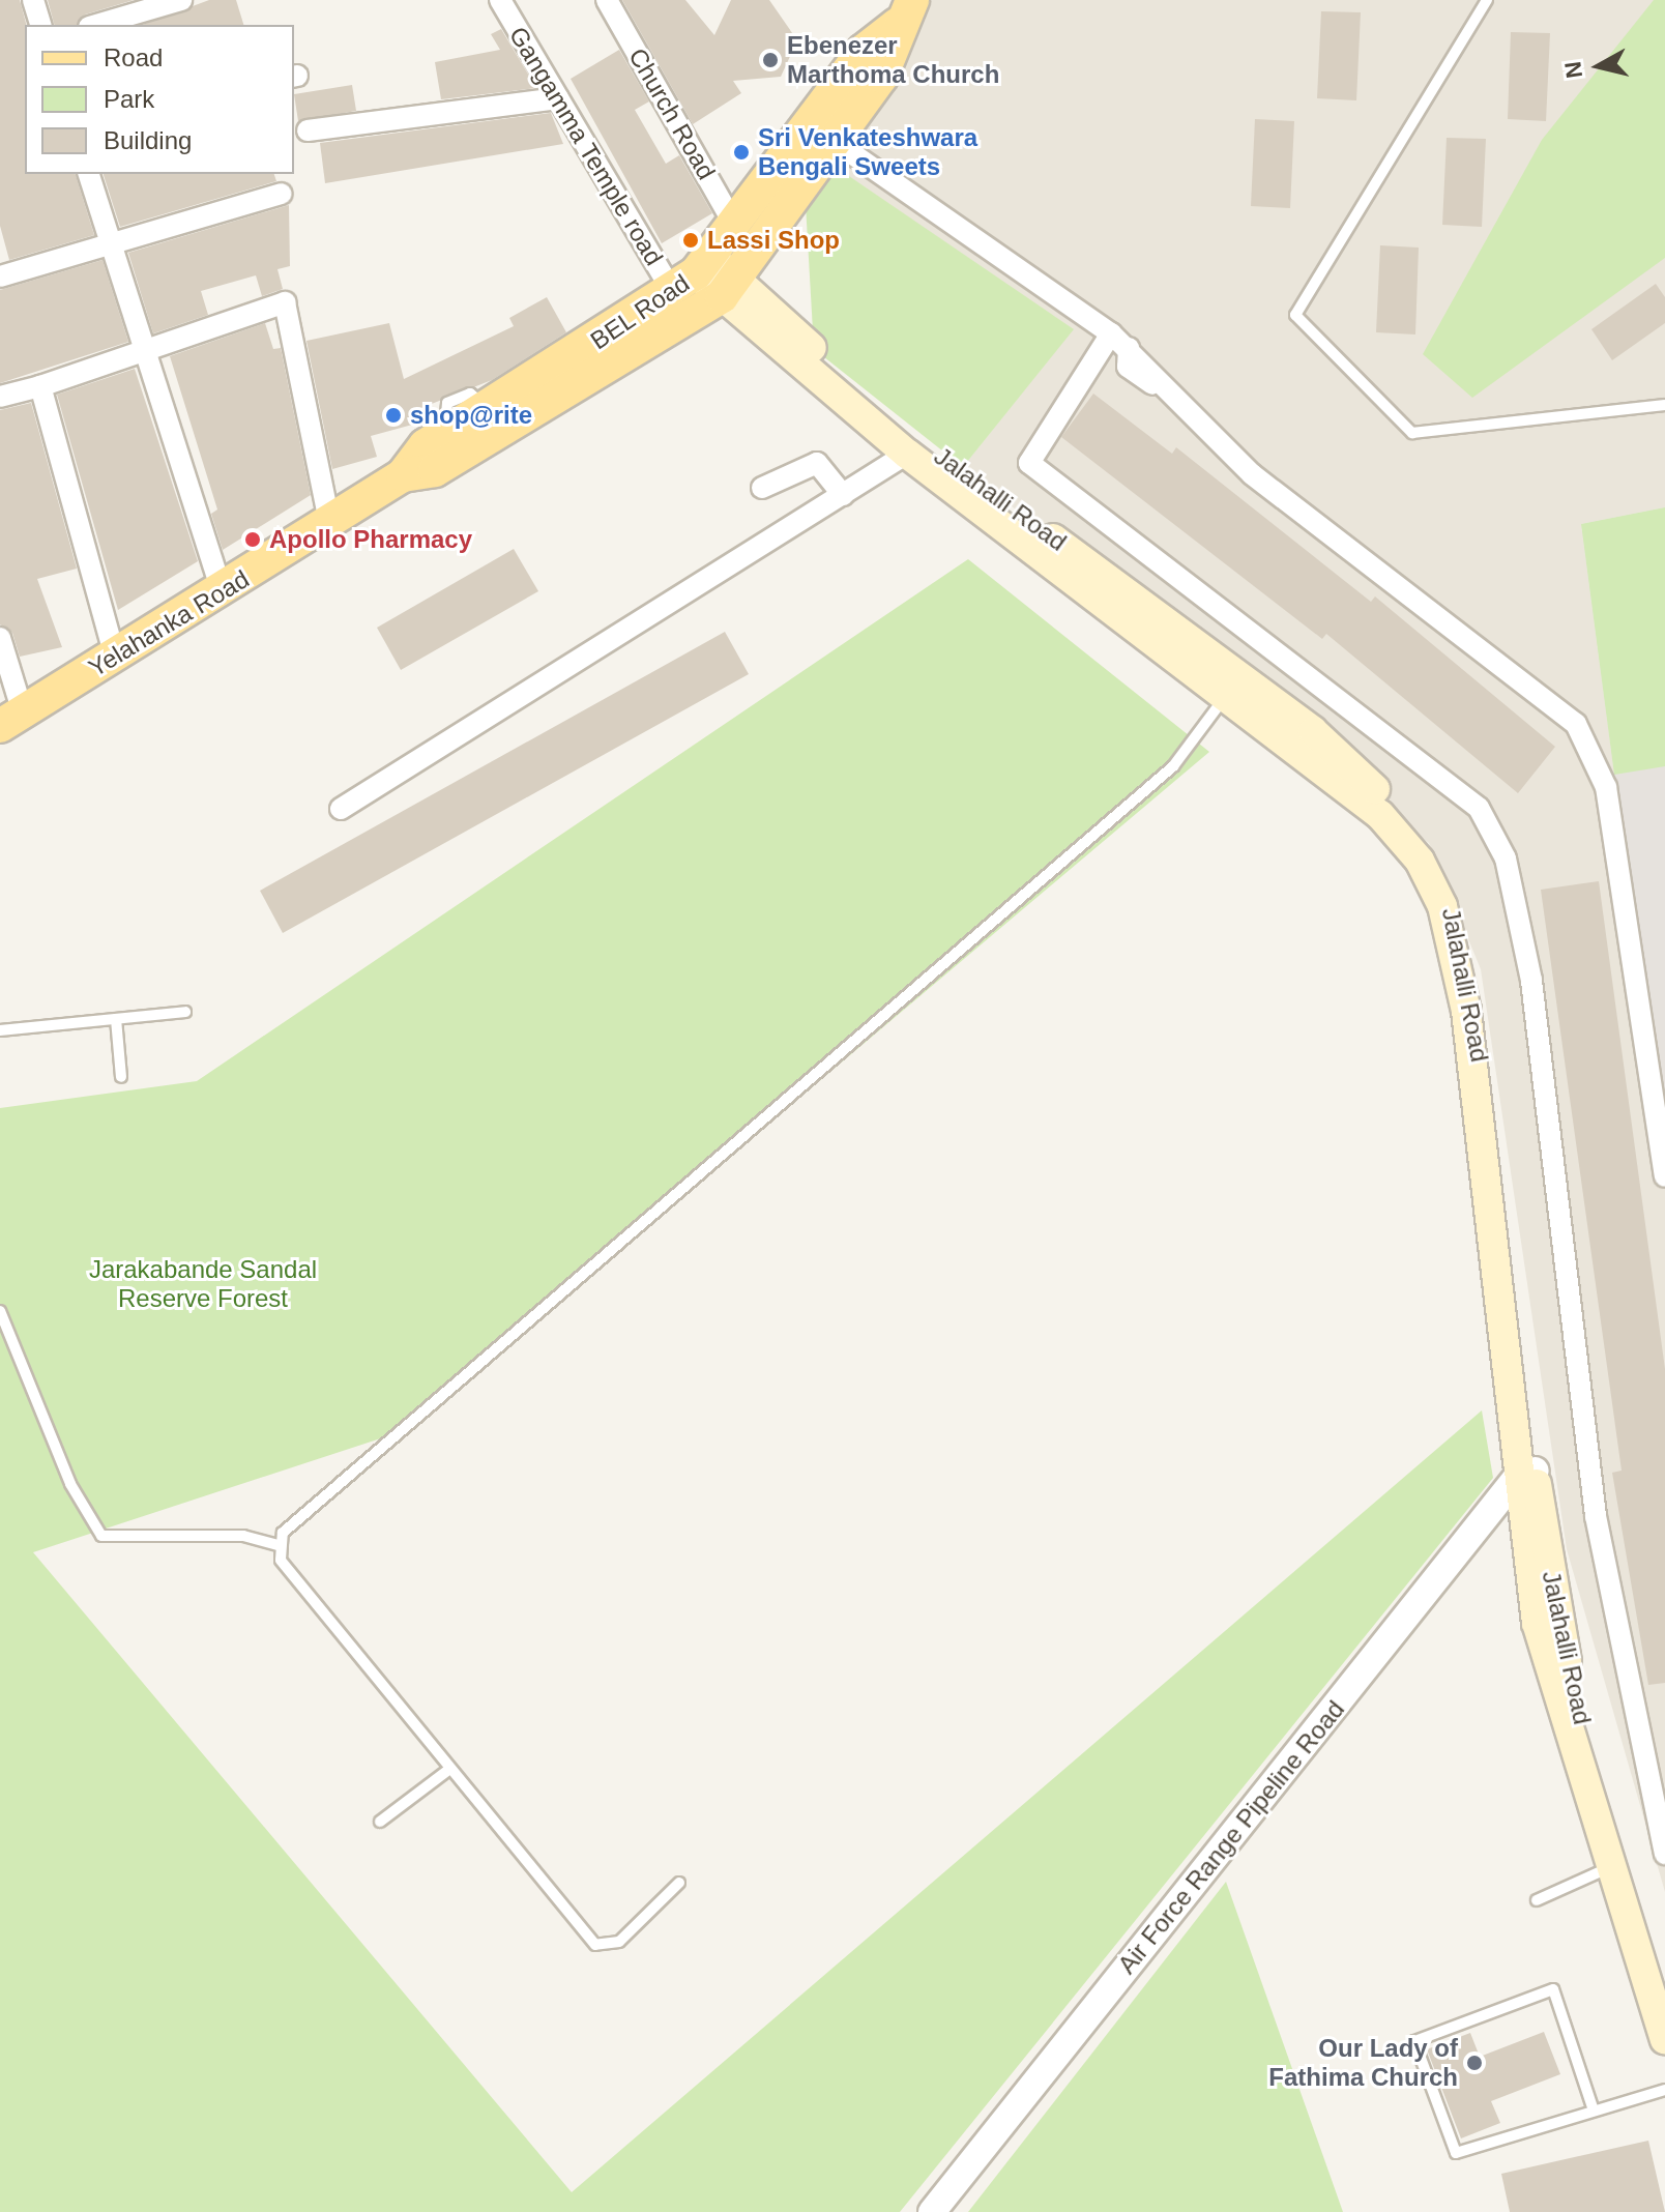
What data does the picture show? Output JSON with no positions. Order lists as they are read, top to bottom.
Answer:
{
  "streets": {
    "main road": ["BEL Road", "Jalahalli Road", "Yelahanka Road"],
    "street": ["Church Road", "Gangamma Temple road", "Air Force Range Pipeline Road"]
  },
  "crossings": [
    ["Church Road", "BEL Road"],
    ["Gangamma Temple road", "BEL Road"],
    ["Gangamma Temple road", "Jalahalli Road"],
    ["Gangamma Temple road", "Yelahanka Road"],
    ["BEL Road", "Jalahalli Road"],
    ["BEL Road", "Yelahanka Road"],
    ["Jalahalli Road", "Yelahanka Road"],
    ["Jalahalli Road", "Air Force Range Pipeline Road"]
  ],
  "parks": ["Jarakabande Sandal Reserve Forest"],
  "places": [
    "Ebenezer Marthoma Church",
    "Sri Venkateshwara Bengali Sweets",
    "Lassi Shop",
    "shop@rite",
    "Apollo Pharmacy",
    "Our Lady of Fathima Church"
  ],
  "legend": ["Road", "Park", "Building"],
  "north": "left"
}
